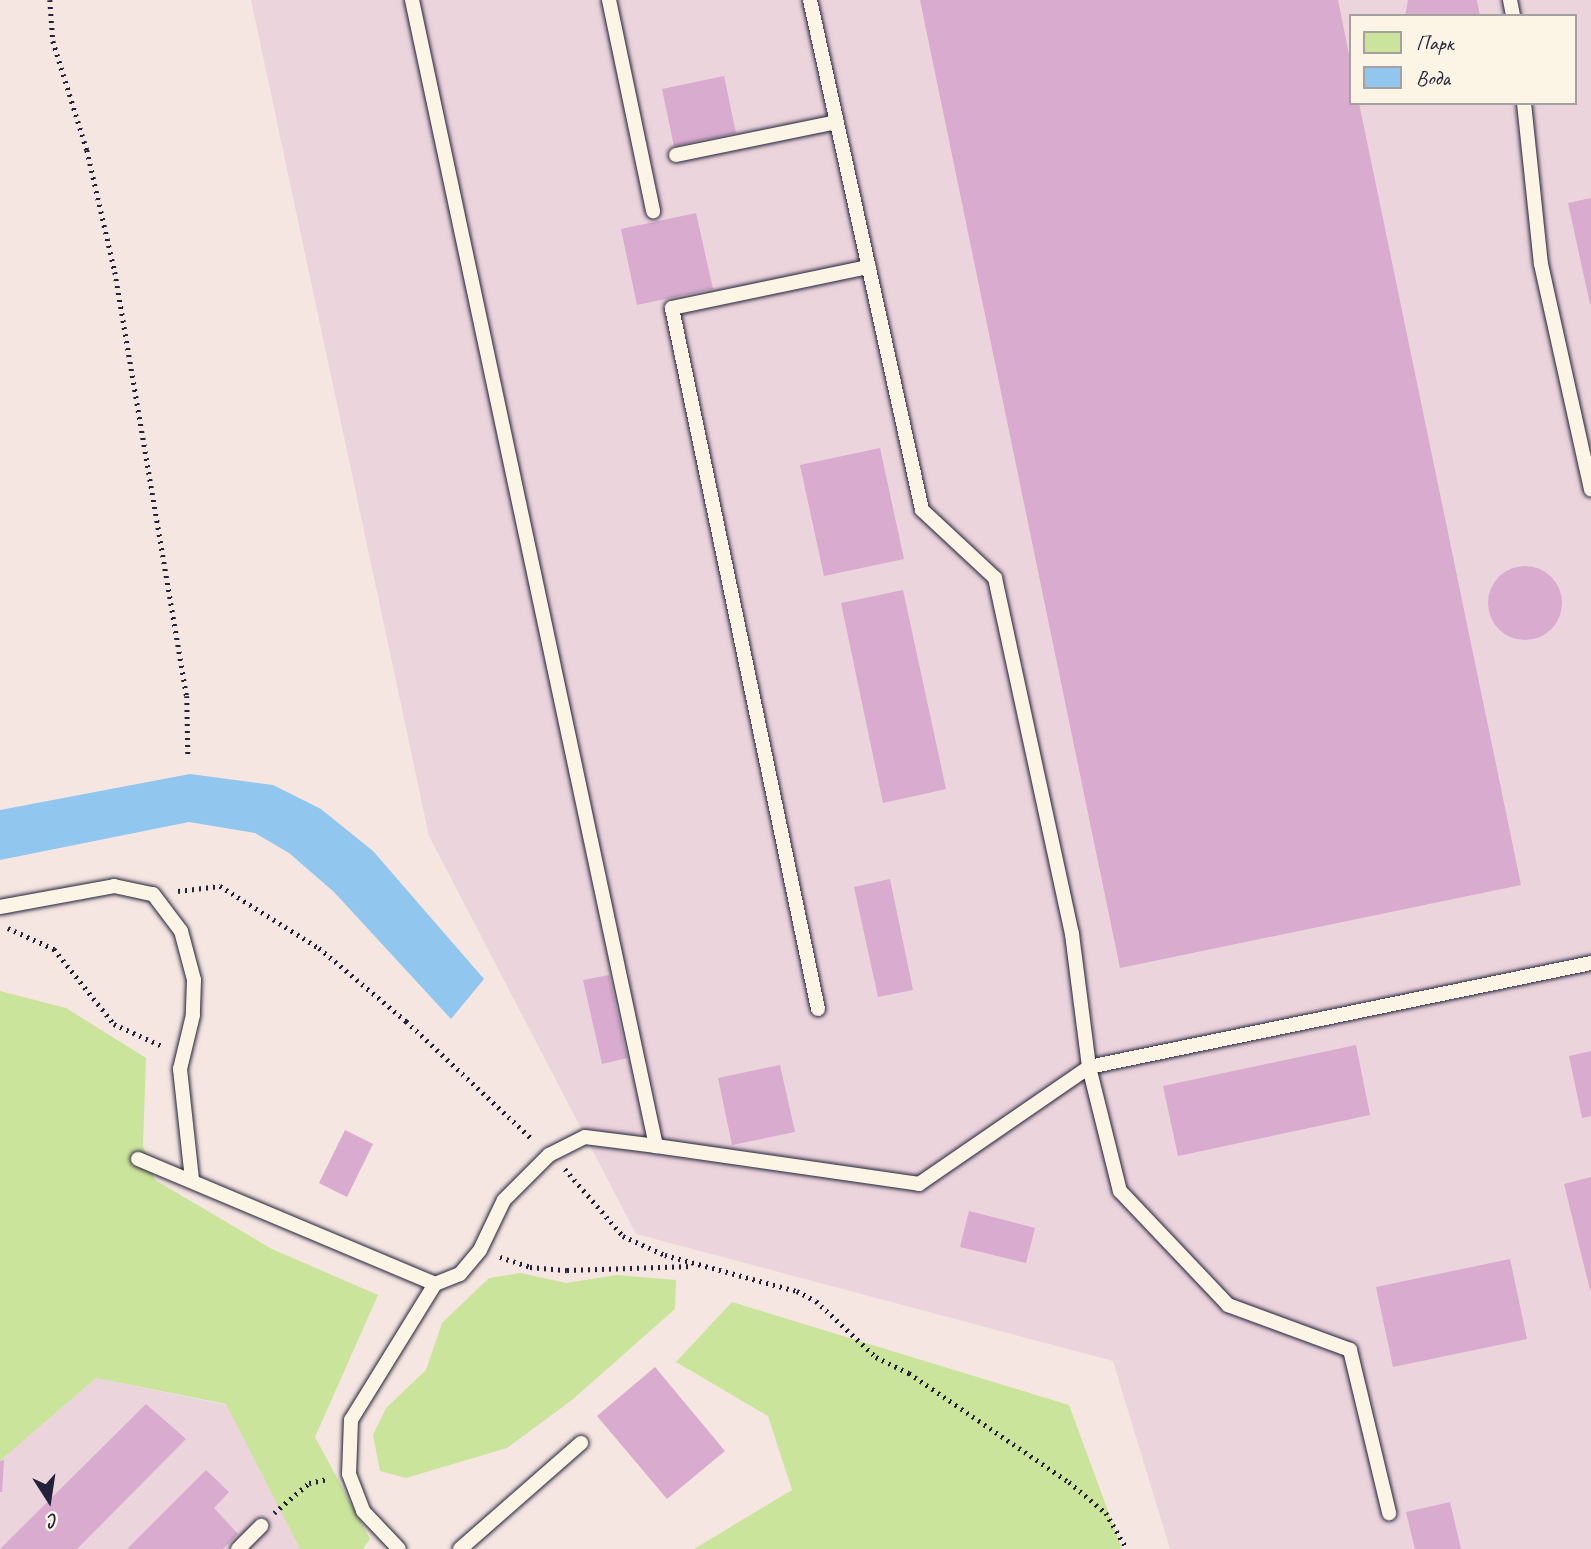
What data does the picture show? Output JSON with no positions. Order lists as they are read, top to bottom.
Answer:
{
  "legend": ["Парк", "Вода"],
  "north": "bottom"
}
